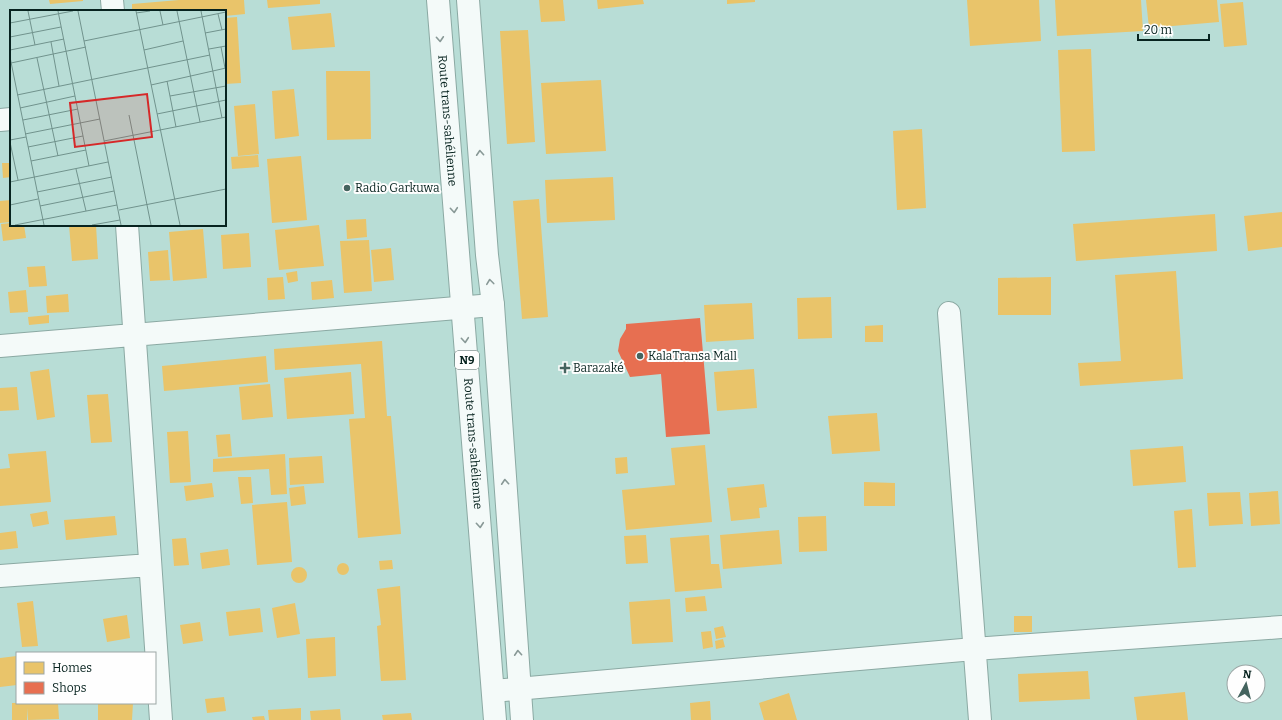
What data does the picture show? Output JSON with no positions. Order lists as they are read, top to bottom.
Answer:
{
  "streets": {
    "main road": ["Route trans-sahélienne", "N9"]
  },
  "places": {
    "other": ["Radio Garkuwa", "KalaTransa Mall"],
    "health": ["Barazaké"]
  },
  "legend": ["Homes", "Shops"],
  "scale_bar": "20 m",
  "north": "top"
}
